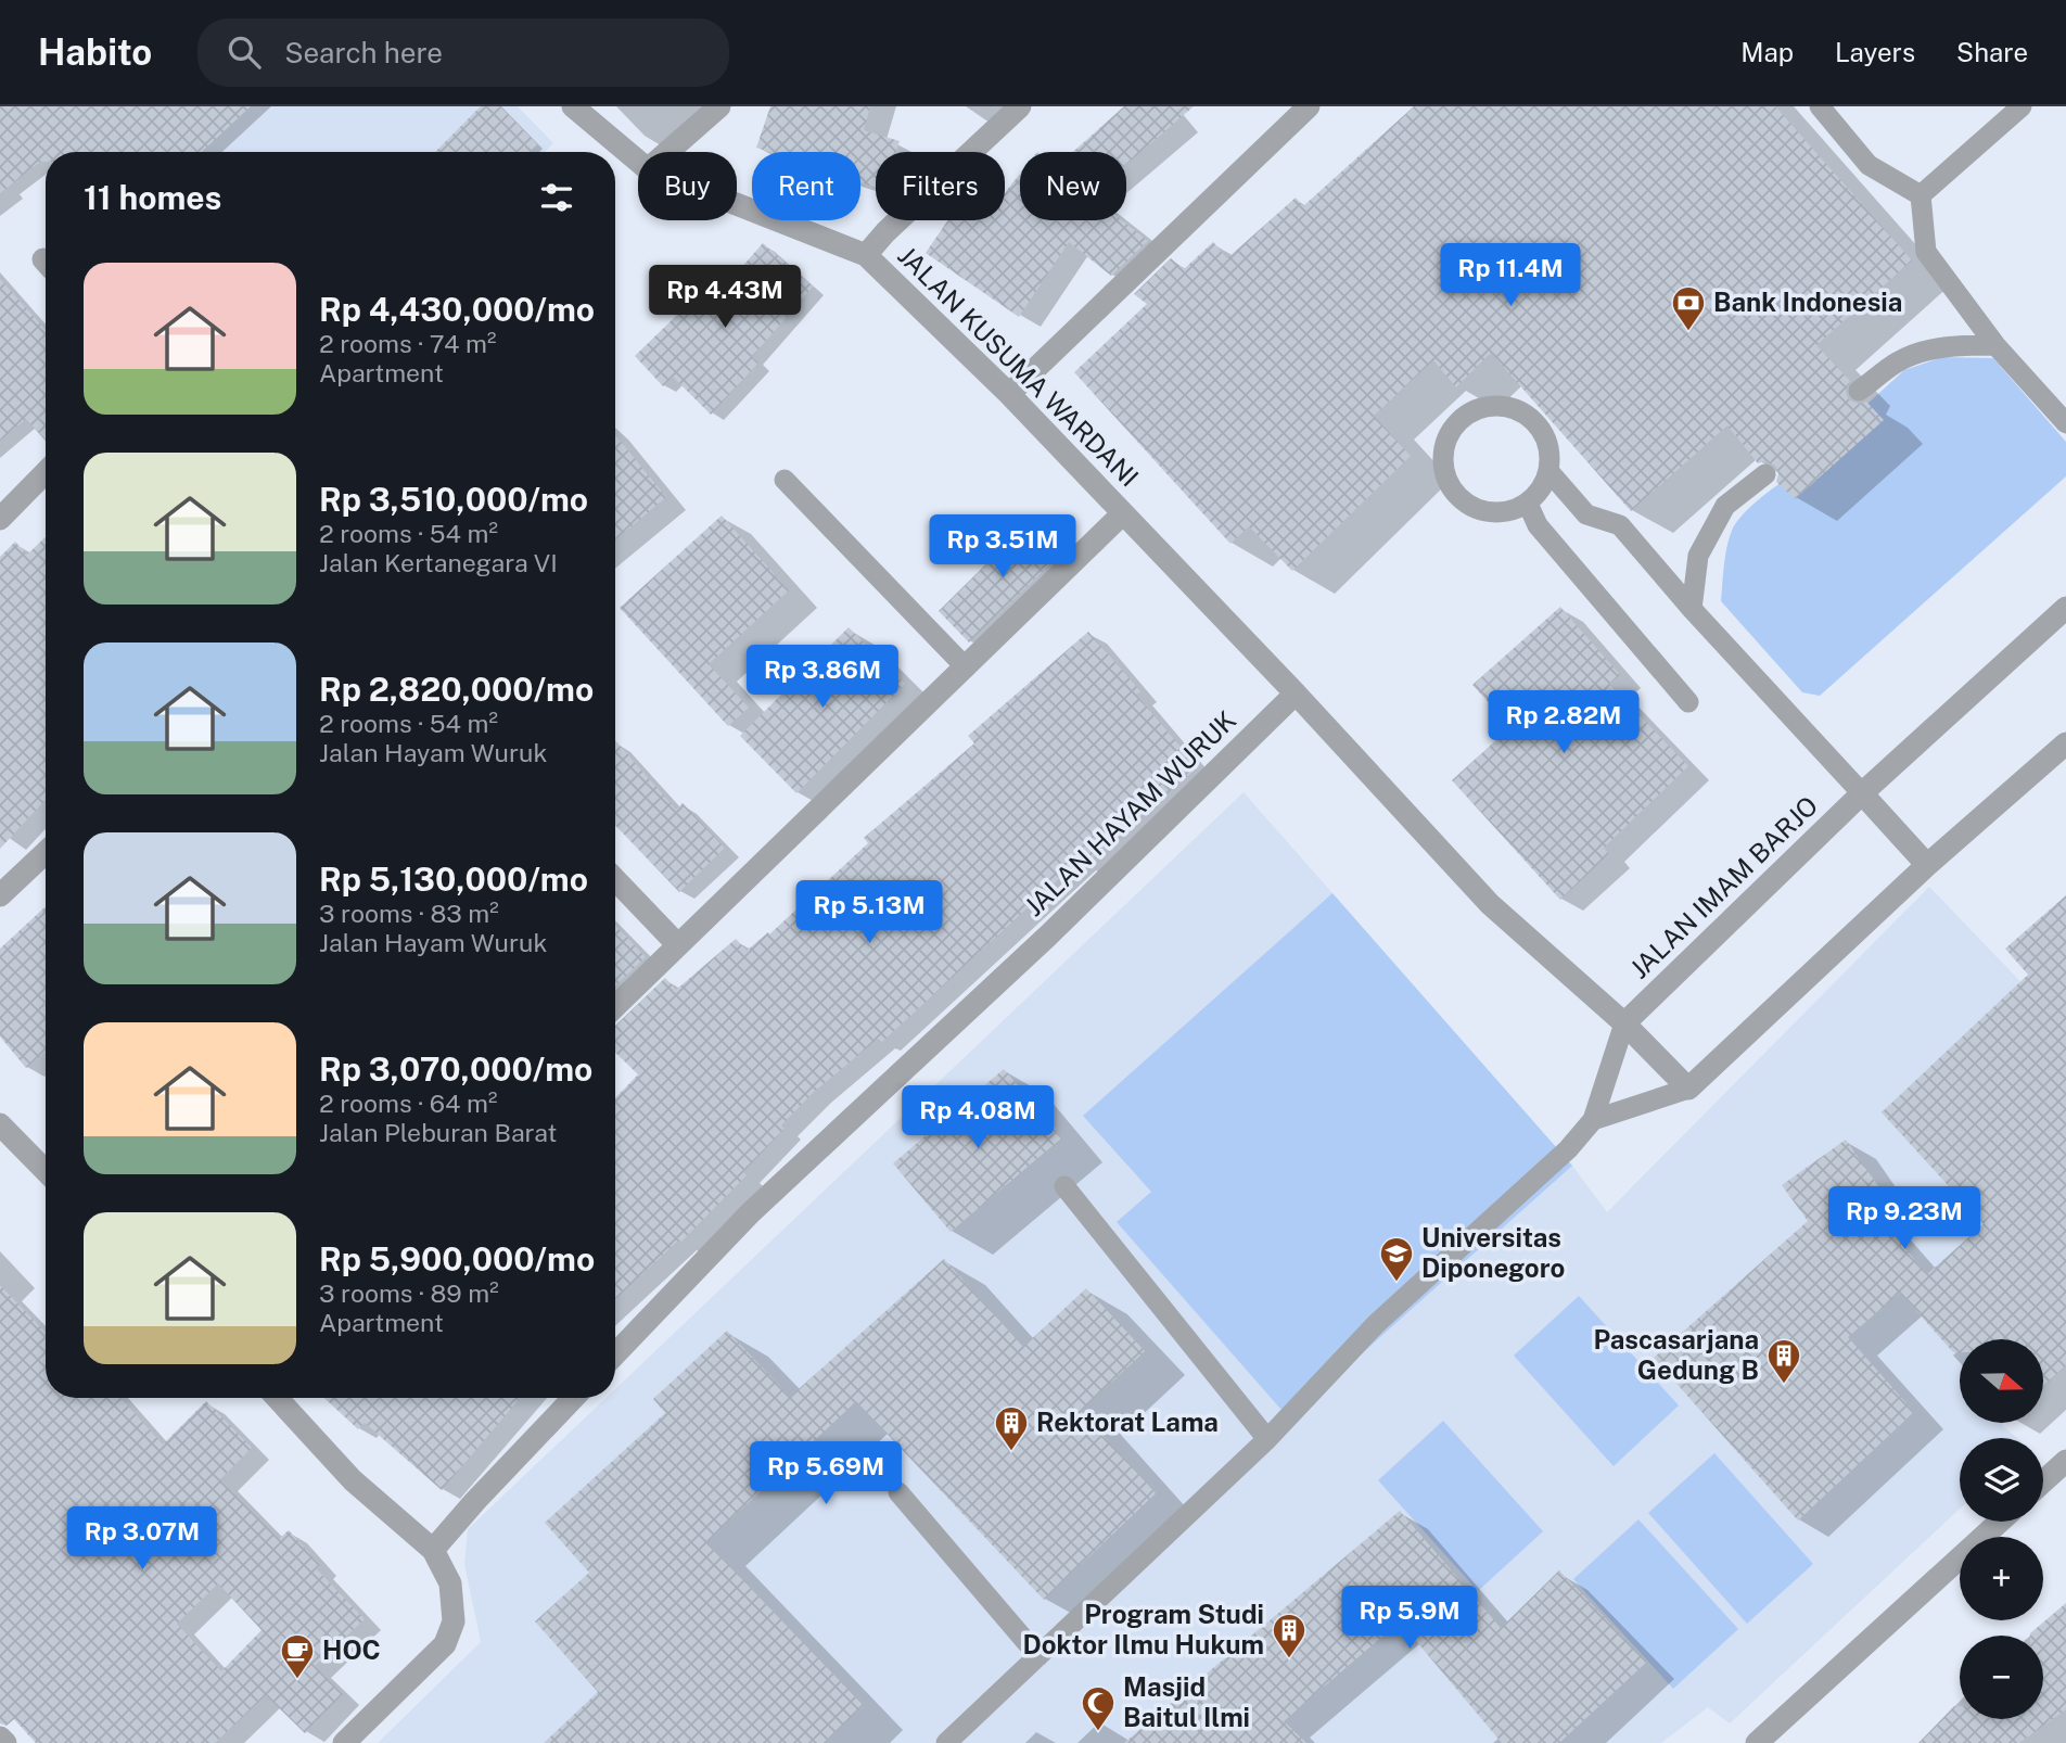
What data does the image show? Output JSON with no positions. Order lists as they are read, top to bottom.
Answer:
{
  "streets": {
    "street": ["JALAN KUSUMA WARDANI", "JALAN HAYAM WURUK", "JALAN IMAM BARJO"]
  },
  "crossings": [
    ["JALAN KUSUMA WARDANI", "JALAN HAYAM WURUK"]
  ],
  "places": {
    "bank": ["Bank Indonesia"],
    "school or university": ["Universitas Diponegoro"],
    "building": ["Pascasarjana Gedung B", "Rektorat Lama", "Program Studi Doktor Ilmu Hukum"],
    "cafe": ["HOC"],
    "mosque": ["Masjid Baitul Ilmi"]
  },
  "north": "right",
  "page": {
    "header": "Habito",
    "search": "Search here",
    "nav": ["Map", "Layers", "Share"],
    "chip": [
      "Buy",
      "Rent",
      "Filters",
      "New"
    ],
    "heading": "11 homes",
    "price": [
      "Rp 11.4M",
      "Rp 4.43M",
      "Rp 3.51M",
      "Rp 3.86M",
      "Rp 2.82M",
      "Rp 5.13M",
      "Rp 4.08M",
      "Rp 9.23M",
      "Rp 5.69M",
      "Rp 3.07M",
      "Rp 5.9M"
    ],
    "list": [
      {
        "name": "Rp 4,430,000/mo",
        "note": "2 rooms · 74 m² · Apartment"
      },
      {
        "name": "Rp 3,510,000/mo",
        "note": "2 rooms · 54 m² · Jalan Kertanegara VI"
      },
      {
        "name": "Rp 2,820,000/mo",
        "note": "2 rooms · 54 m² · Jalan Hayam Wuruk"
      },
      {
        "name": "Rp 5,130,000/mo",
        "note": "3 rooms · 83 m² · Jalan Hayam Wuruk"
      },
      {
        "name": "Rp 3,070,000/mo",
        "note": "2 rooms · 64 m² · Jalan Pleburan Barat"
      },
      {
        "name": "Rp 5,900,000/mo",
        "note": "3 rooms · 89 m² · Apartment"
      }
    ],
    "map_buttons": ["+", "−"]
  }
}
